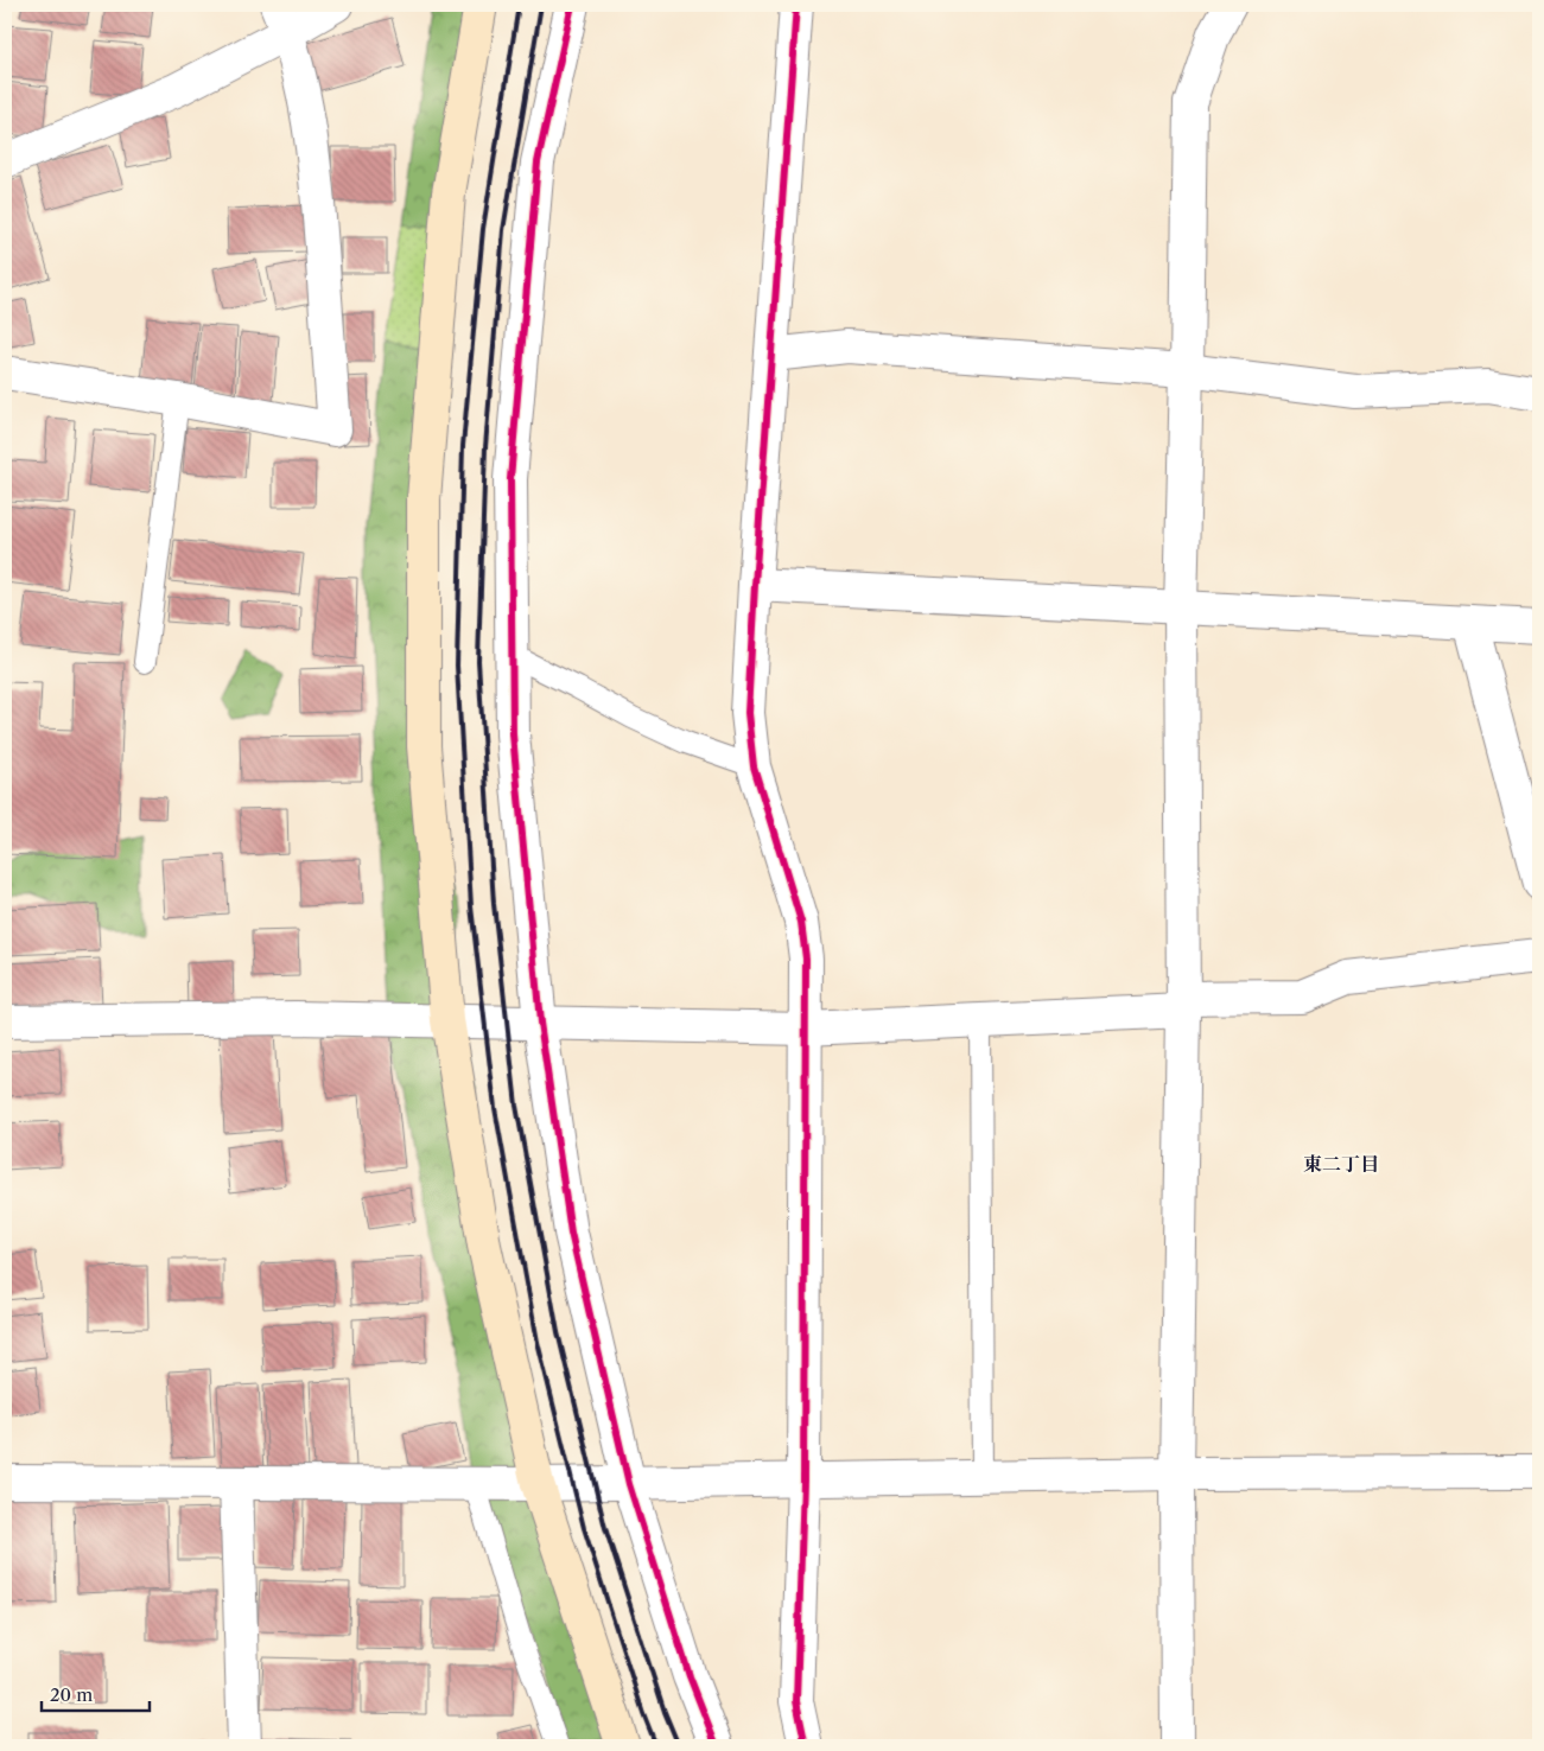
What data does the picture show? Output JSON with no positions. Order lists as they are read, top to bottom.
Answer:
{
  "districts": ["東二丁目"],
  "scale_bar": "20 m"
}
